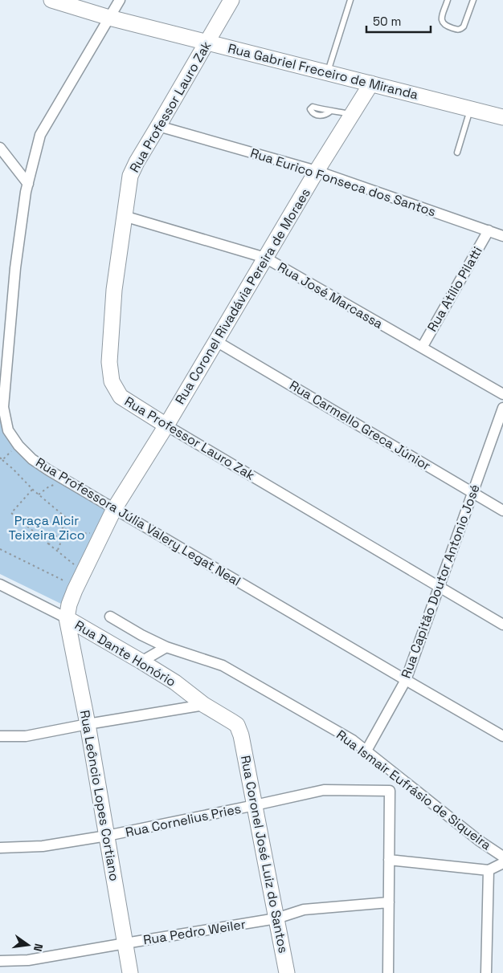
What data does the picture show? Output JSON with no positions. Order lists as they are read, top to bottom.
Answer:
{
  "streets": {
    "street": [
      "Rua Gabriel Freceiro de Miranda",
      "Rua Professor Lauro Zak",
      "Rua Eurico Fonseca dos Santos",
      "Rua Atílio Pilatti",
      "Rua José Marcassa",
      "Rua Coronel Rivadávia Pereira de Moraes",
      "Rua Carmello Greca Júnior",
      "Rua Professora Júlia Valery Legat Neal",
      "Rua Capitão Doutor Antonio José",
      "Rua Dante Honório",
      "Rua Ismair Eufrásio de Siqueira",
      "Rua Leôncio Lopes Cortiano",
      "Rua Cornelius Pries",
      "Rua Coronel José Luiz do Santos",
      "Rua Pedro Weiler"
    ]
  },
  "crossings": [
    ["Rua Gabriel Freceiro de Miranda", "Rua Professor Lauro Zak"],
    ["Rua Gabriel Freceiro de Miranda", "Rua Coronel Rivadávia Pereira de Moraes"],
    ["Rua Gabriel Freceiro de Miranda", "Rua Professora Júlia Valery Legat Neal"],
    ["Rua Professor Lauro Zak", "Rua Eurico Fonseca dos Santos"],
    ["Rua Professor Lauro Zak", "Rua José Marcassa"],
    ["Rua Professor Lauro Zak", "Rua Coronel Rivadávia Pereira de Moraes"],
    ["Rua Professor Lauro Zak", "Rua Capitão Doutor Antonio José"],
    ["Rua Eurico Fonseca dos Santos", "Rua Atílio Pilatti"],
    ["Rua Eurico Fonseca dos Santos", "Rua Coronel Rivadávia Pereira de Moraes"],
    ["Rua Atílio Pilatti", "Rua José Marcassa"],
    ["Rua José Marcassa", "Rua Coronel Rivadávia Pereira de Moraes"],
    ["Rua Coronel Rivadávia Pereira de Moraes", "Rua Carmello Greca Júnior"],
    ["Rua Coronel Rivadávia Pereira de Moraes", "Rua Professora Júlia Valery Legat Neal"],
    ["Rua Coronel Rivadávia Pereira de Moraes", "Rua Dante Honório"],
    ["Rua Coronel Rivadávia Pereira de Moraes", "Rua Leôncio Lopes Cortiano"],
    ["Rua Carmello Greca Júnior", "Rua Capitão Doutor Antonio José"],
    ["Rua Professora Júlia Valery Legat Neal", "Rua Capitão Doutor Antonio José"],
    ["Rua Capitão Doutor Antonio José", "Rua Ismair Eufrásio de Siqueira"],
    ["Rua Dante Honório", "Rua Leôncio Lopes Cortiano"],
    ["Rua Dante Honório", "Rua Coronel José Luiz do Santos"],
    ["Rua Leôncio Lopes Cortiano", "Rua Cornelius Pries"],
    ["Rua Leôncio Lopes Cortiano", "Rua Pedro Weiler"],
    ["Rua Cornelius Pries", "Rua Coronel José Luiz do Santos"],
    ["Rua Coronel José Luiz do Santos", "Rua Pedro Weiler"]
  ],
  "parks": ["Praça Alcir Teixeira Zico"],
  "scale_bar": "50 m",
  "north": "right"
}
